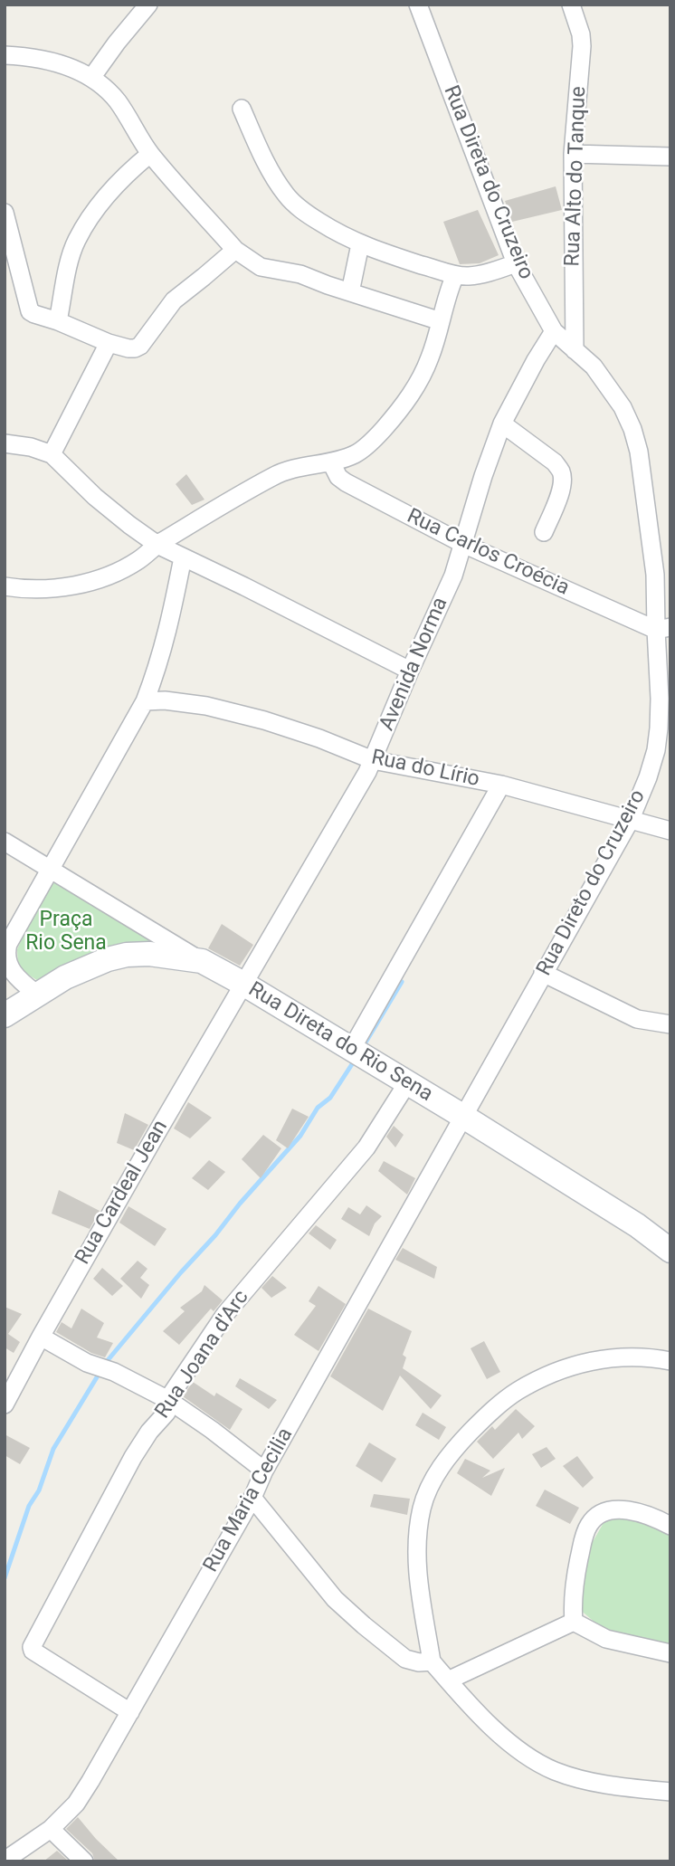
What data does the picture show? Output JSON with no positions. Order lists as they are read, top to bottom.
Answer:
{
  "streets": {
    "main road": ["Rua Direta do Rio Sena"],
    "street": [
      "Rua Alto do Tanque",
      "Rua Direta do Cruzeiro",
      "Rua Carlos Croécia",
      "Avenida Norma",
      "Rua do Lírio",
      "Rua Direto do Cruzeiro",
      "Rua Cardeal Jean",
      "Rua Joana d'Arc",
      "Rua Maria Cecilia"
    ]
  },
  "crossings": [
    ["Rua Alto do Tanque", "Rua Direta do Cruzeiro"],
    ["Rua Alto do Tanque", "Rua Direto do Cruzeiro"],
    ["Rua Direta do Cruzeiro", "Avenida Norma"],
    ["Rua Direta do Cruzeiro", "Rua Direto do Cruzeiro"],
    ["Rua Carlos Croécia", "Avenida Norma"],
    ["Rua Carlos Croécia", "Rua Direto do Cruzeiro"],
    ["Avenida Norma", "Rua do Lírio"],
    ["Avenida Norma", "Rua Direta do Rio Sena"],
    ["Avenida Norma", "Rua Cardeal Jean"],
    ["Rua do Lírio", "Rua Direto do Cruzeiro"],
    ["Rua Direto do Cruzeiro", "Rua Direta do Rio Sena"],
    ["Rua Direto do Cruzeiro", "Rua Maria Cecilia"],
    ["Rua Direta do Rio Sena", "Rua Cardeal Jean"],
    ["Rua Direta do Rio Sena", "Rua Joana d'Arc"],
    ["Rua Direta do Rio Sena", "Rua Maria Cecilia"],
    ["Rua Joana d'Arc", "Rua Maria Cecilia"]
  ],
  "parks": ["Praça Rio Sena"]
}
